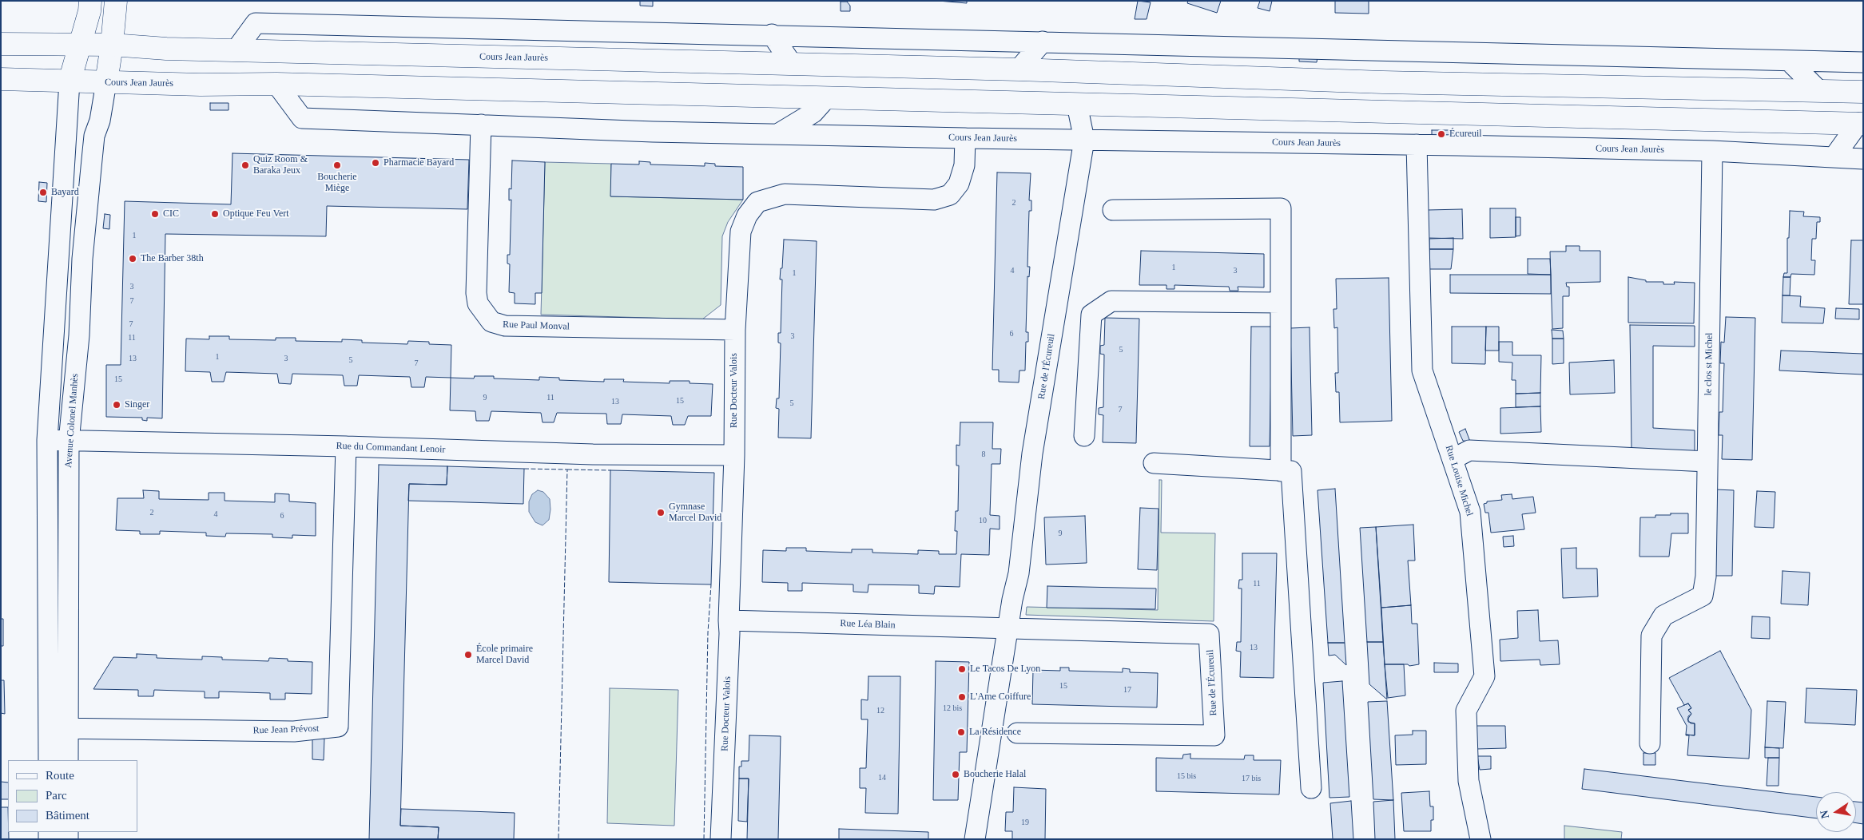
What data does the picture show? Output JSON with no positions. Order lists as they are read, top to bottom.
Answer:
{
  "streets": {
    "main road": ["Cours Jean Jaurès"],
    "street": [
      "Rue Paul Monval",
      "le clos st Michel",
      "Rue de l'Écureuil",
      "Rue Docteur Valois",
      "Avenue Colonel Manhès",
      "Rue du Commandant Lenoir",
      "Rue Louise Michel",
      "Rue Léa Blain",
      "Rue Jean Prévost"
    ]
  },
  "crossings": [
    ["Cours Jean Jaurès", "Rue Paul Monval"],
    ["Cours Jean Jaurès", "le clos st Michel"],
    ["Cours Jean Jaurès", "Rue de l'Écureuil"],
    ["Cours Jean Jaurès", "Rue Docteur Valois"],
    ["Cours Jean Jaurès", "Avenue Colonel Manhès"],
    ["Cours Jean Jaurès", "Rue Louise Michel"],
    ["Rue Paul Monval", "Rue Docteur Valois"],
    ["Rue de l'Écureuil", "Rue Léa Blain"],
    ["Rue Docteur Valois", "Rue du Commandant Lenoir"],
    ["Rue Docteur Valois", "Rue Léa Blain"],
    ["Avenue Colonel Manhès", "Rue du Commandant Lenoir"],
    ["Avenue Colonel Manhès", "Rue Jean Prévost"],
    ["Rue du Commandant Lenoir", "Rue Jean Prévost"]
  ],
  "places": [
    "Écureuil",
    "Pharmacie Bayard",
    "Quiz Room & Baraka Jeux",
    "Boucherie Miège",
    "Bayard",
    "CIC",
    "Optique Feu Vert",
    "The Barber 38th",
    "Singer",
    "Gymnase Marcel David",
    "École primaire Marcel David",
    "Le Tacos De Lyon",
    "L'Ame Coiffure",
    "La Résidence",
    "Boucherie Halal"
  ],
  "house_numbers": [
    "2",
    "1",
    "1",
    "4",
    "3",
    "1",
    "3",
    "7",
    "7",
    "6",
    "3",
    "11",
    "5",
    "1",
    "13",
    "3",
    "5",
    "7",
    "15",
    "9",
    "11",
    "15",
    "13",
    "5",
    "7",
    "8",
    "2",
    "4",
    "6",
    "10",
    "9",
    "11",
    "13",
    "15",
    "17",
    "12 bis",
    "12",
    "15 bis",
    "14",
    "17 bis",
    "19"
  ],
  "legend": ["Route", "Parc", "Bâtiment"],
  "north": "left"
}
